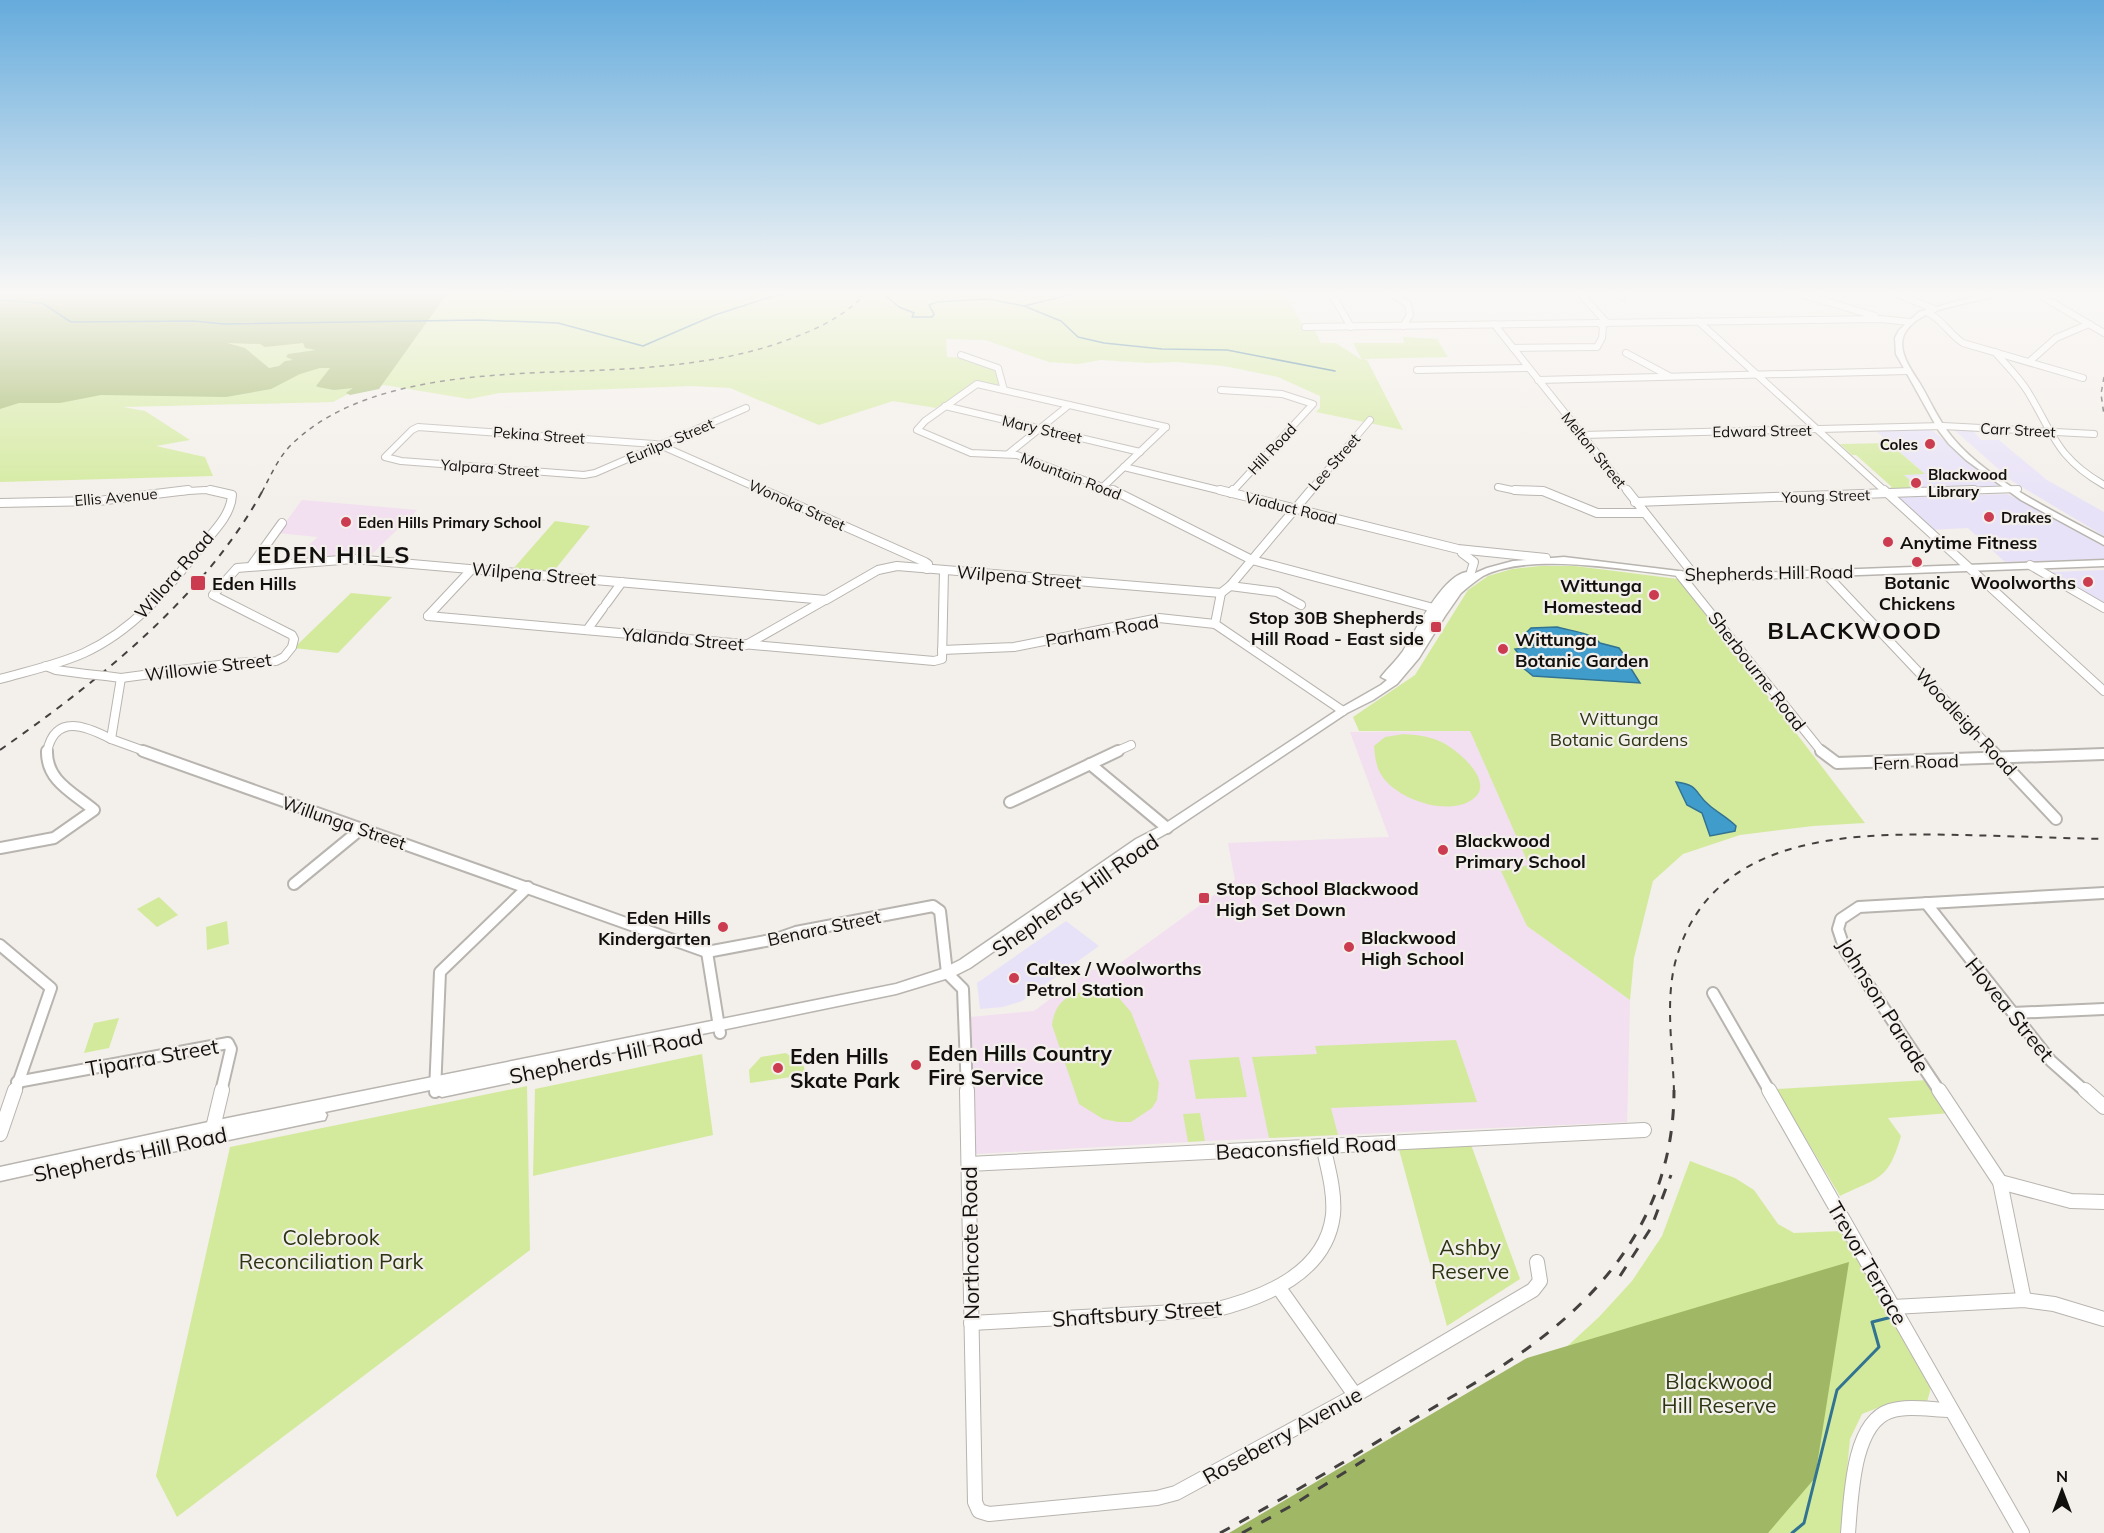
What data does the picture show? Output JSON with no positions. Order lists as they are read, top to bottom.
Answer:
{
  "streets": {
    "main road": ["Shepherds Hill Road"],
    "street": [
      "Mary Street",
      "Carr Street",
      "Edward Street",
      "Pekina Street",
      "Eurilpa Street",
      "Hill Road",
      "Melton Street",
      "Lee Street",
      "Yalpara Street",
      "Mountain Road",
      "Young Street",
      "Ellis Avenue",
      "Wonoka Street",
      "Viaduct Road",
      "Wilpena Street",
      "Willora Road",
      "Parham Road",
      "Yalanda Street",
      "Willowie Street",
      "Sherbourne Road",
      "Woodleigh Road",
      "Fern Road",
      "Willunga Street",
      "Benara Street",
      "Johnson Parade",
      "Hovea Street",
      "Tiparra Street",
      "Beaconsfield Road",
      "Northcote Road",
      "Trevor Terrace",
      "Shaftsbury Street",
      "Roseberry Avenue"
    ]
  },
  "crossings": [
    ["Mary Street", "Mountain Road"],
    ["Carr Street", "Edward Street"],
    ["Edward Street", "Melton Street"],
    ["Pekina Street", "Eurilpa Street"],
    ["Pekina Street", "Yalpara Street"],
    ["Pekina Street", "Wonoka Street"],
    ["Eurilpa Street", "Yalpara Street"],
    ["Eurilpa Street", "Wonoka Street"],
    ["Hill Road", "Viaduct Road"],
    ["Melton Street", "Young Street"],
    ["Melton Street", "Shepherds Hill Road"],
    ["Lee Street", "Mountain Road"],
    ["Lee Street", "Viaduct Road"],
    ["Ellis Avenue", "Willora Road"],
    ["Wonoka Street", "Wilpena Street"],
    ["Viaduct Road", "Shepherds Hill Road"],
    ["Shepherds Hill Road", "Parham Road"],
    ["Shepherds Hill Road", "Sherbourne Road"],
    ["Shepherds Hill Road", "Woodleigh Road"],
    ["Shepherds Hill Road", "Tiparra Street"],
    ["Shepherds Hill Road", "Northcote Road"],
    ["Wilpena Street", "Yalanda Street"],
    ["Wilpena Street", "Willowie Street"],
    ["Parham Road", "Yalanda Street"],
    ["Sherbourne Road", "Fern Road"],
    ["Woodleigh Road", "Fern Road"],
    ["Willunga Street", "Benara Street"],
    ["Benara Street", "Northcote Road"],
    ["Johnson Parade", "Hovea Street"],
    ["Beaconsfield Road", "Northcote Road"],
    ["Beaconsfield Road", "Shaftsbury Street"],
    ["Northcote Road", "Shaftsbury Street"],
    ["Northcote Road", "Roseberry Avenue"]
  ],
  "districts": ["EDEN HILLS", "BLACKWOOD"],
  "parks": [
    "Wittunga Botanic Gardens",
    "Colebrook Reconciliation Park",
    "Ashby Reserve",
    "Blackwood Hill Reserve"
  ],
  "places": {
    "other": [
      "Coles",
      "Blackwood Library",
      "Drakes",
      "Eden Hills Primary School",
      "Anytime Fitness",
      "Botanic Chickens",
      "Woolworths",
      "Wittunga Homestead",
      "Wittunga Botanic Garden",
      "Blackwood Primary School",
      "Eden Hills Kindergarten",
      "Blackwood High School",
      "Caltex / Woolworths Petrol Station",
      "Eden Hills Country Fire Service",
      "Eden Hills Skate Park"
    ],
    "transit": ["Eden Hills", "Stop 30B Shepherds Hill Road - East side", "Stop School Blackwood High Set Down"]
  },
  "north": "top"
}
